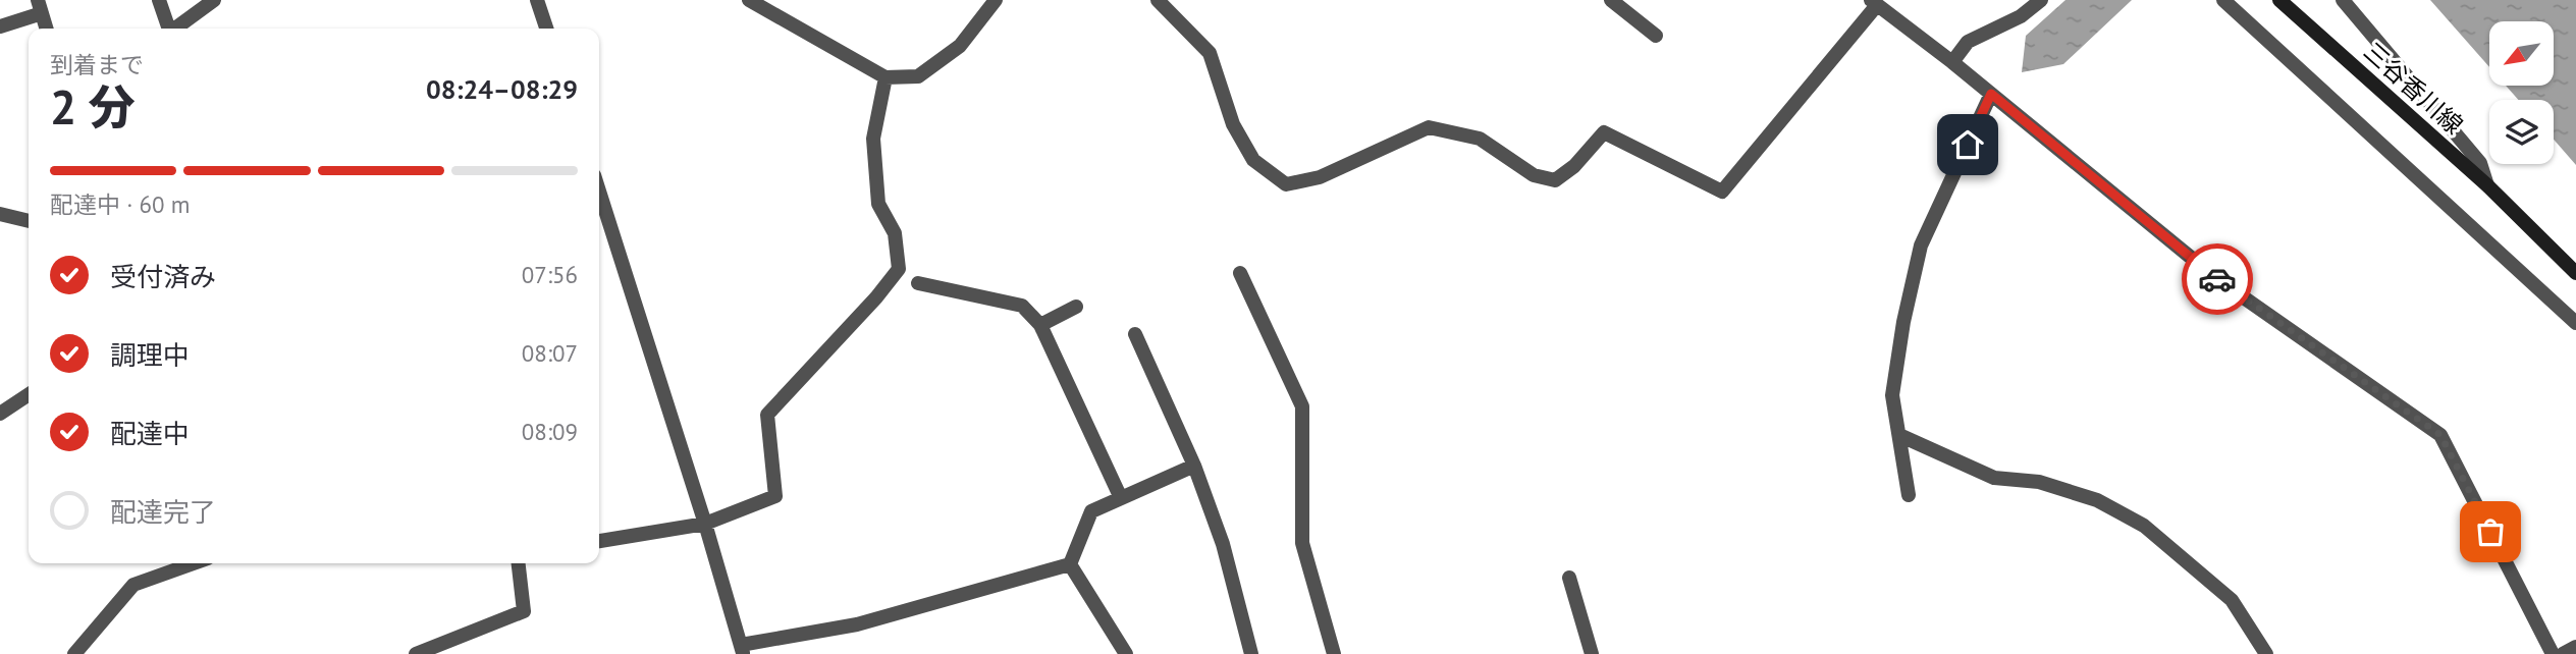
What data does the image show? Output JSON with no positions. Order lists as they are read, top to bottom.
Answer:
{
  "streets": {
    "main road": ["三谷香川線"]
  },
  "north": "bottom left",
  "page": {
    "heading": ["2 分", "到着まで", "08:24–08:29"],
    "bar": "配達中 · 60 m",
    "list": [
      ["受付済み", "07:56"],
      ["調理中", "08:07"],
      ["配達中", "08:09"],
      "配達完了"
    ]
  }
}
